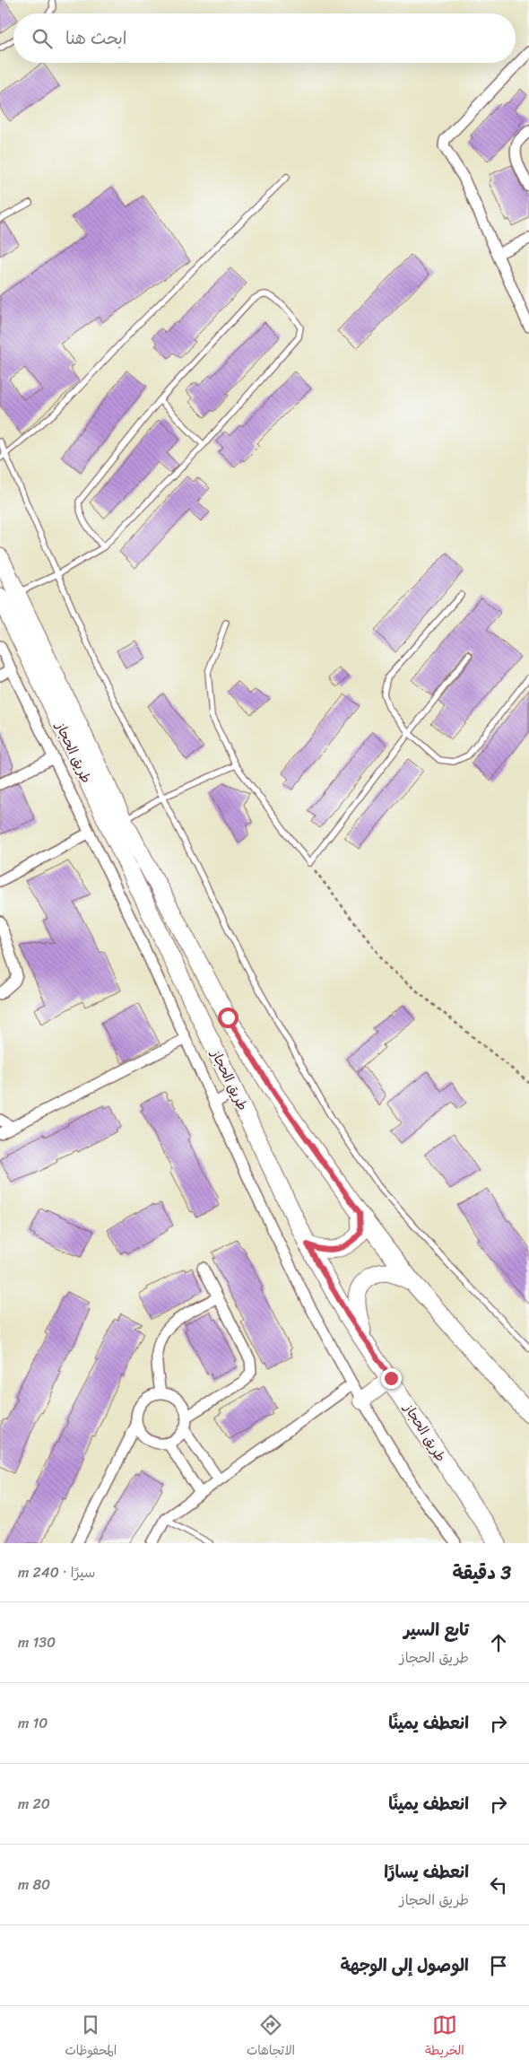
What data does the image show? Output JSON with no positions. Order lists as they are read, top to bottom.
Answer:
{
  "streets": {
    "main road": ["طريق الحجاز"]
  },
  "page": {
    "search": "ابحث هنا",
    "heading": ["3 دقيقة", "سيرًا · 240 m"],
    "list": [
      ["تابع السير", "طريق الحجاز", "130 m"],
      ["انعطف يمينًا", "10 m"],
      ["انعطف يمينًا", "20 m"],
      ["انعطف يسارًا", "طريق الحجاز", "80 m"],
      "الوصول إلى الوجهة"
    ],
    "nav": ["الخريطة", "الاتجاهات", "المحفوظات"]
  }
}
